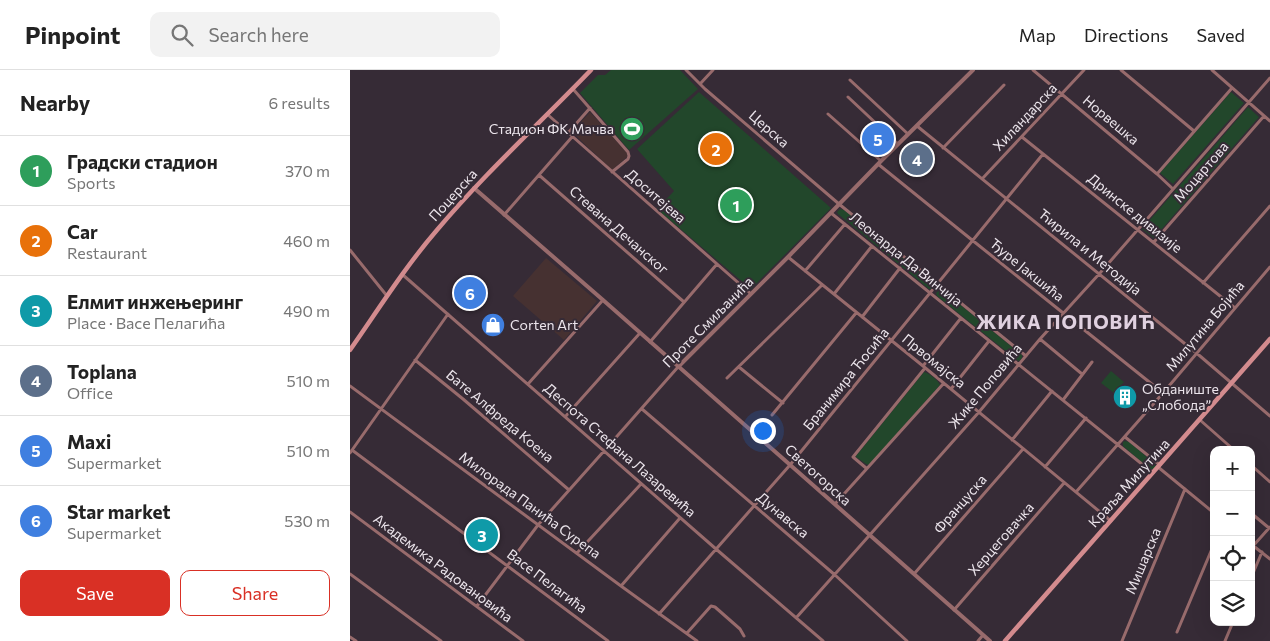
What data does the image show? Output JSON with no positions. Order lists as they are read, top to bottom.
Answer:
{
  "streets": {
    "main road": ["Поцерска", "Краља Милутина"],
    "street": [
      "Хиландарска",
      "Норвешка",
      "Церска",
      "Моцартова",
      "Доситејева",
      "Дринске дивизије",
      "Стевана Дечанског",
      "Ћирила и Методија",
      "Леонарда Да Винчија",
      "Ђуре Јакшића",
      "Проте Смиљанића",
      "Милутина Бојића",
      "Првомајска",
      "Бранимира Ћосића",
      "Жике Поповића",
      "Бате Алфреда Коена",
      "Деспота Стефана Лазаревића",
      "Светогорска",
      "Француска",
      "Милорада Панића Сурепа",
      "Дунавска",
      "Херцеговачка",
      "Мишарска",
      "Академика Радовановића",
      "Васе Пелагића"
    ]
  },
  "crossings": [
    ["Хиландарска", "Норвешка"],
    ["Хиландарска", "Дринске дивизије"],
    ["Хиландарска", "Ћирила и Методија"],
    ["Норвешка", "Жике Поповића"],
    ["Церска", "Леонарда Да Винчија"],
    ["Церска", "Проте Смиљанића"],
    ["Моцартова", "Дринске дивизије"],
    ["Поцерска", "Доситејева"],
    ["Поцерска", "Деспота Стефана Лазаревића"],
    ["Поцерска", "Светогорска"],
    ["Доситејева", "Проте Смиљанића"],
    ["Дринске дивизије", "Милутина Бојића"],
    ["Дринске дивизије", "Бранимира Ћосића"],
    ["Дринске дивизије", "Жике Поповића"],
    ["Ћирила и Методија", "Проте Смиљанића"],
    ["Ћирила и Методија", "Милутина Бојића"],
    ["Ћирила и Методија", "Бранимира Ћосића"],
    ["Ћирила и Методија", "Жике Поповића"],
    ["Ћирила и Методија", "Краља Милутина"],
    ["Леонарда Да Винчија", "Проте Смиљанића"],
    ["Леонарда Да Винчија", "Милутина Бојића"],
    ["Леонарда Да Винчија", "Бранимира Ћосића"],
    ["Леонарда Да Винчија", "Жике Поповића"],
    ["Леонарда Да Винчија", "Краља Милутина"],
    ["Ђуре Јакшића", "Проте Смиљанића"],
    ["Ђуре Јакшића", "Милутина Бојића"],
    ["Ђуре Јакшића", "Бранимира Ћосића"],
    ["Ђуре Јакшића", "Жике Поповића"],
    ["Проте Смиљанића", "Првомајска"],
    ["Проте Смиљанића", "Бате Алфреда Коена"],
    ["Проте Смиљанића", "Деспота Стефана Лазаревића"],
    ["Проте Смиљанића", "Светогорска"],
    ["Проте Смиљанића", "Милорада Панића Сурепа"],
    ["Проте Смиљанића", "Дунавска"],
    ["Проте Смиљанића", "Академика Радовановића"],
    ["Проте Смиљанића", "Васе Пелагића"],
    ["Милутина Бојића", "Првомајска"],
    ["Првомајска", "Бранимира Ћосића"],
    ["Првомајска", "Жике Поповића"],
    ["Првомајска", "Краља Милутина"],
    ["Првомајска", "Француска"],
    ["Првомајска", "Херцеговачка"],
    ["Бранимира Ћосића", "Деспота Стефана Лазаревића"],
    ["Бранимира Ћосића", "Светогорска"],
    ["Бранимира Ћосића", "Милорада Панића Сурепа"],
    ["Бранимира Ћосића", "Дунавска"],
    ["Жике Поповића", "Деспота Стефана Лазаревића"],
    ["Жике Поповића", "Светогорска"],
    ["Жике Поповића", "Дунавска"],
    ["Светогорска", "Француска"],
    ["Светогорска", "Херцеговачка"]
  ],
  "districts": ["ЖИКА ПОПОВИЋ"],
  "places": {
    "sports": ["Стадион ФК Мачва"],
    "shop": ["Corten Art"],
    "building": ["Обданиште „Слобода”"]
  },
  "page": {
    "header": "Pinpoint",
    "search": "Search here",
    "nav": ["Map", "Directions", "Saved"],
    "heading": ["Nearby", "6 results"],
    "pins": [
      "5",
      "2",
      "4",
      "1",
      "6",
      "3"
    ],
    "list": [
      {
        "mark": "1",
        "name": "Градски стадион",
        "note": "Sports",
        "value": "370 m"
      },
      {
        "mark": "2",
        "name": "Car",
        "note": "Restaurant",
        "value": "460 m"
      },
      {
        "mark": "3",
        "name": "Елмит инжењеринг",
        "note": "Place · Васе Пелагића",
        "value": "490 m"
      },
      {
        "mark": "4",
        "name": "Toplana",
        "note": "Office",
        "value": "510 m"
      },
      {
        "mark": "5",
        "name": "Maxi",
        "note": "Supermarket",
        "value": "510 m"
      },
      {
        "mark": "6",
        "name": "Star market",
        "note": "Supermarket",
        "value": "530 m"
      }
    ],
    "map_buttons": ["+", "−"],
    "buttons": ["Save", "Share"]
  }
}
